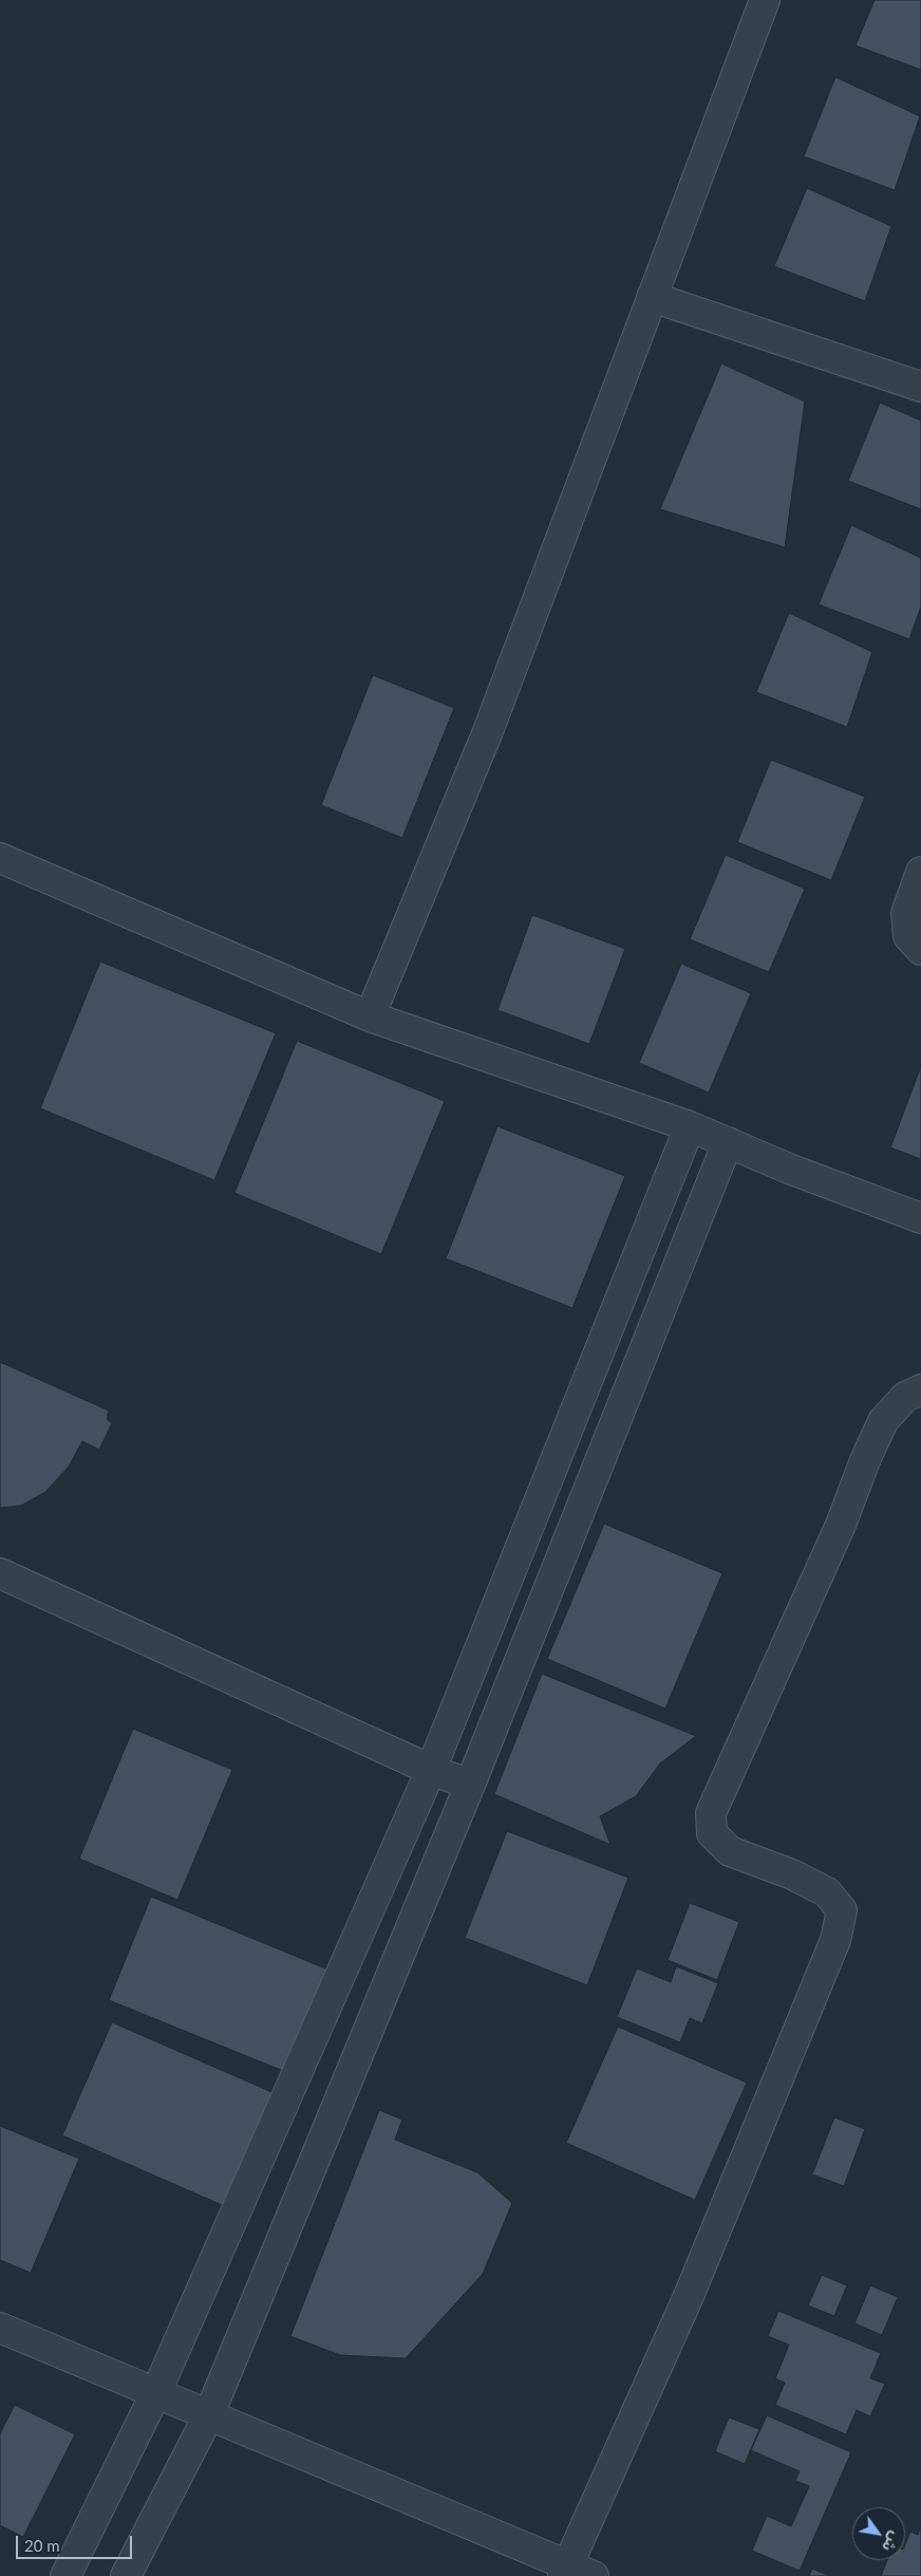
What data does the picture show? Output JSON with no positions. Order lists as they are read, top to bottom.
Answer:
{
  "scale_bar": "20 m",
  "north": "bottom right"
}
